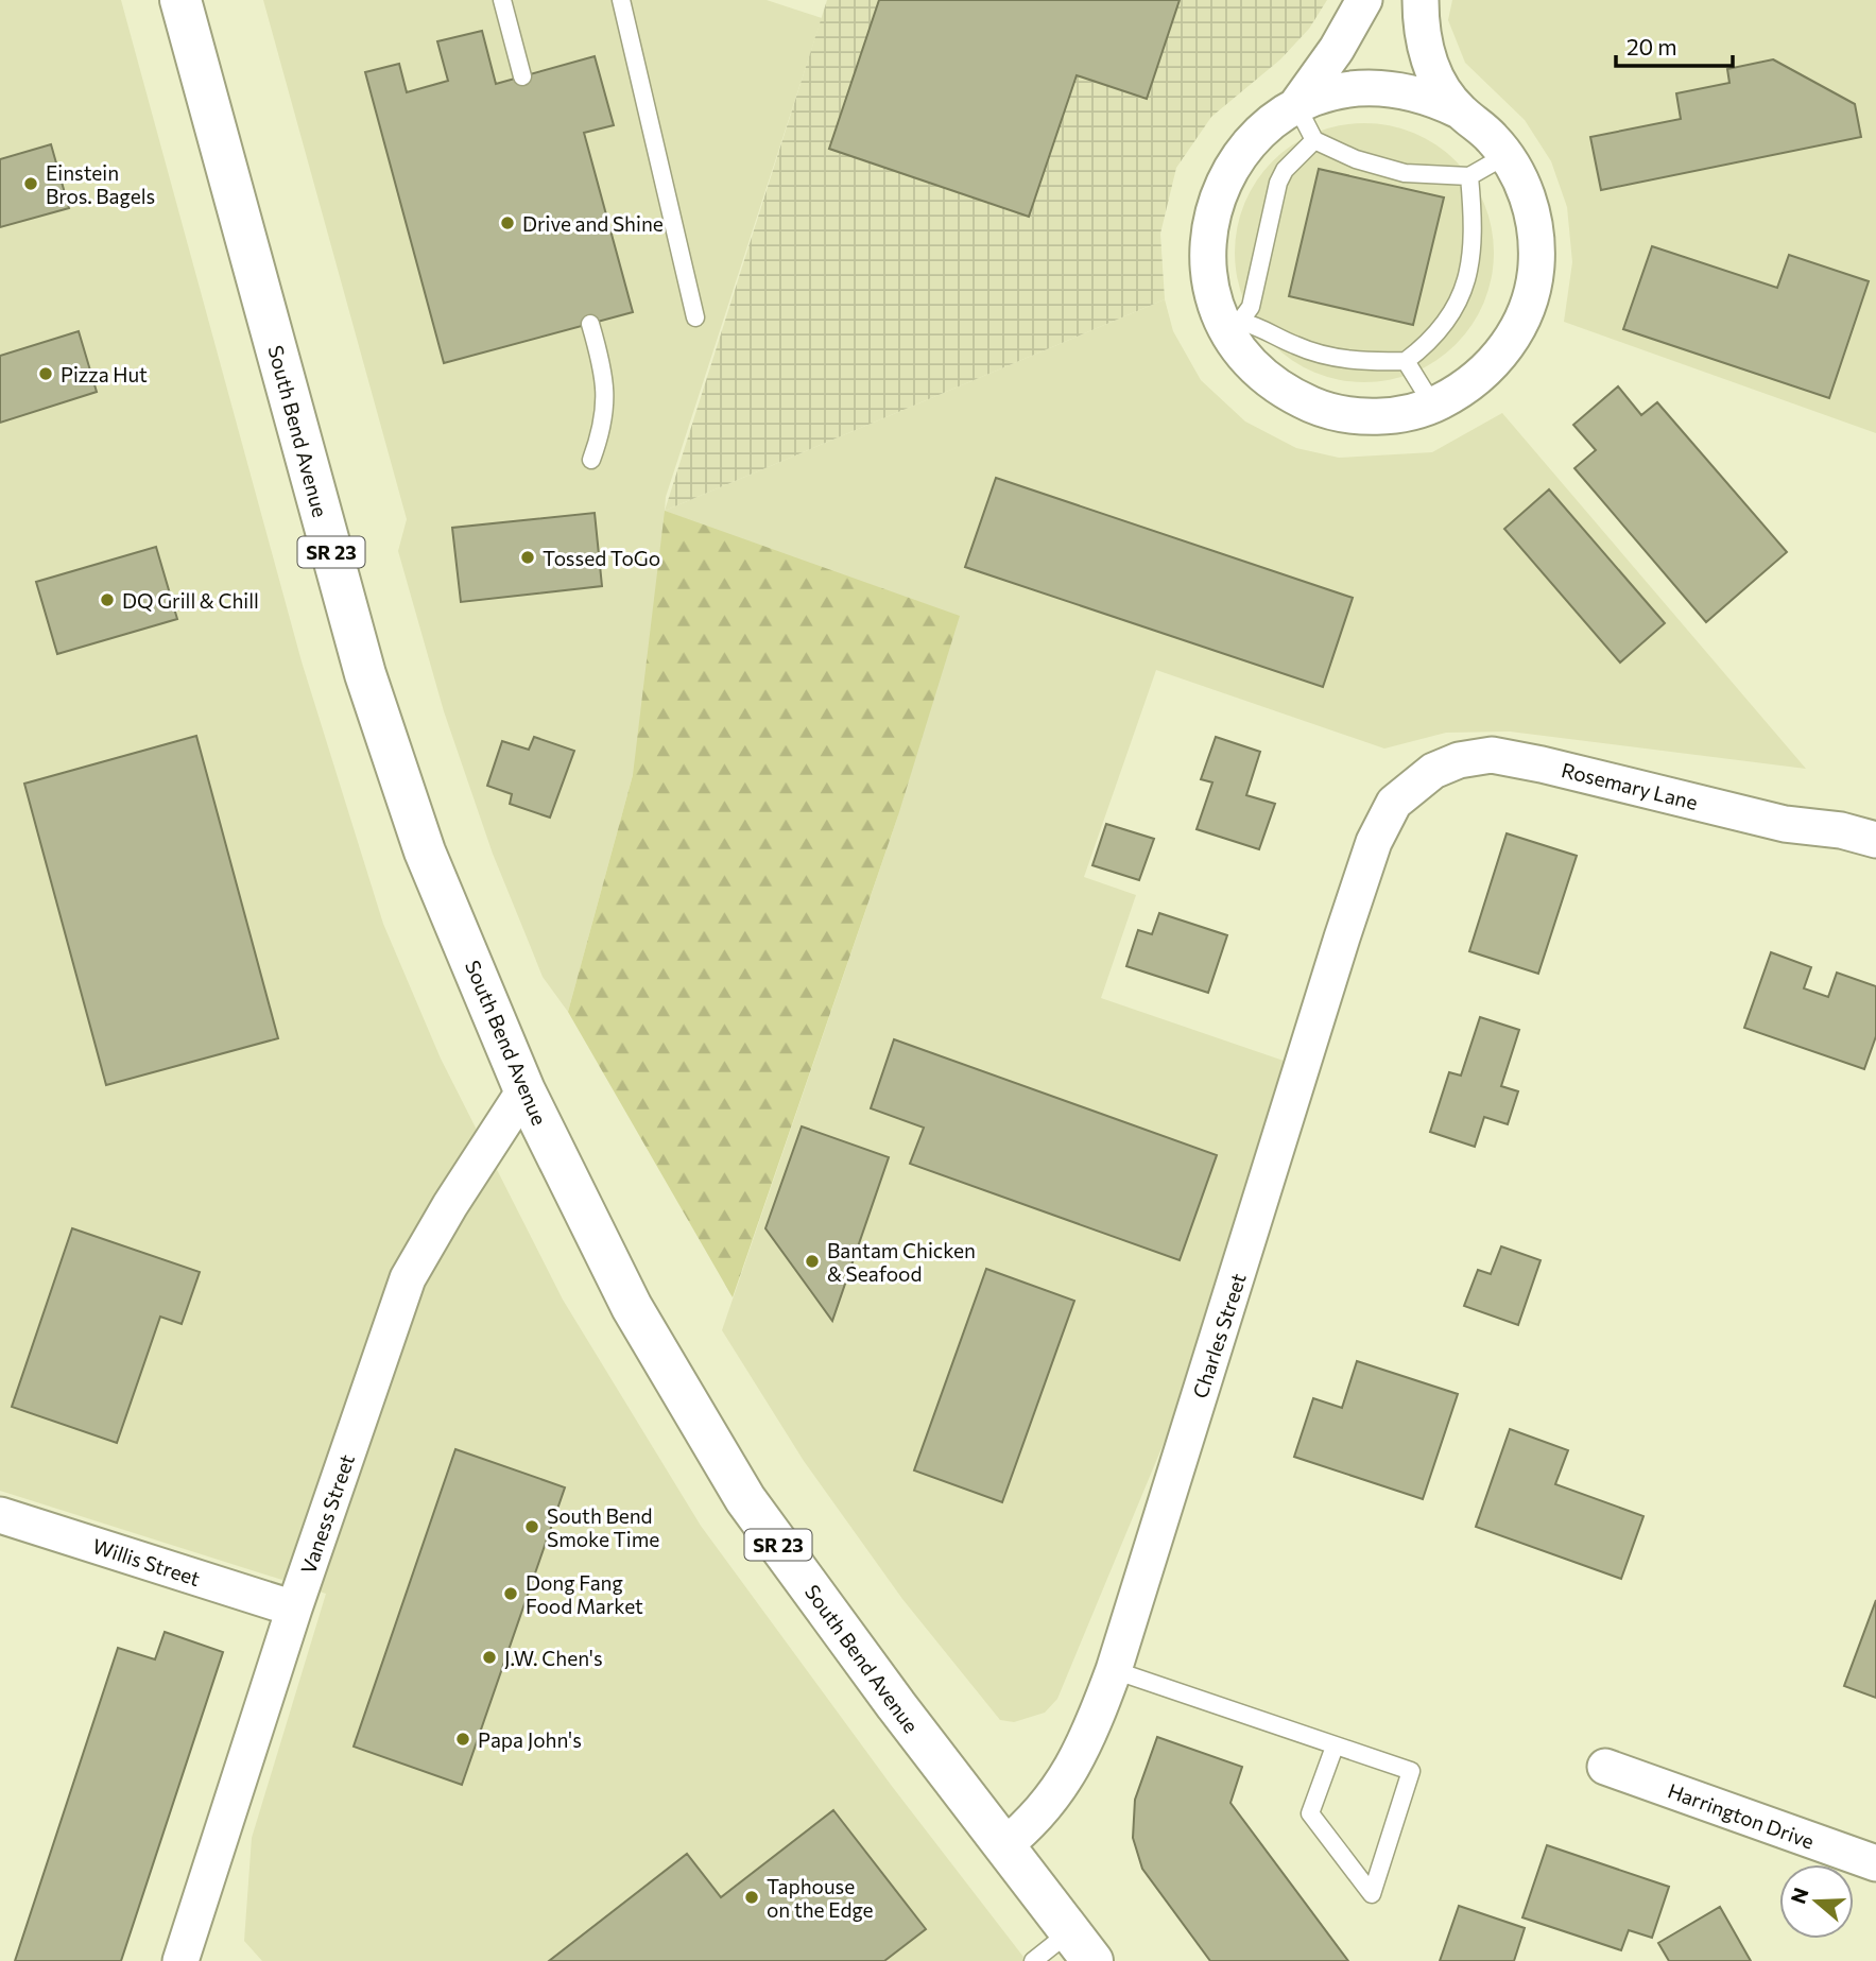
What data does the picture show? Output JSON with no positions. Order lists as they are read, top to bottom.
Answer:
{
  "streets": {
    "main road": ["South Bend Avenue", "SR 23"],
    "street": [
      "Rosemary Lane",
      "Charles Street",
      "Vaness Street",
      "Willis Street",
      "Harrington Drive"
    ]
  },
  "crossings": [
    ["South Bend Avenue", "Charles Street"],
    ["South Bend Avenue", "Vaness Street"],
    ["Rosemary Lane", "Charles Street"],
    ["Vaness Street", "Willis Street"]
  ],
  "places": [
    "Einstein Bros. Bagels",
    "Drive and Shine",
    "Pizza Hut",
    "Tossed ToGo",
    "DQ Grill & Chill",
    "Bantam Chicken & Seafood",
    "South Bend Smoke Time",
    "Dong Fang Food Market",
    "J.W. Chen's",
    "Papa John's",
    "Taphouse on the Edge"
  ],
  "scale_bar": "20 m",
  "north": "left"
}
